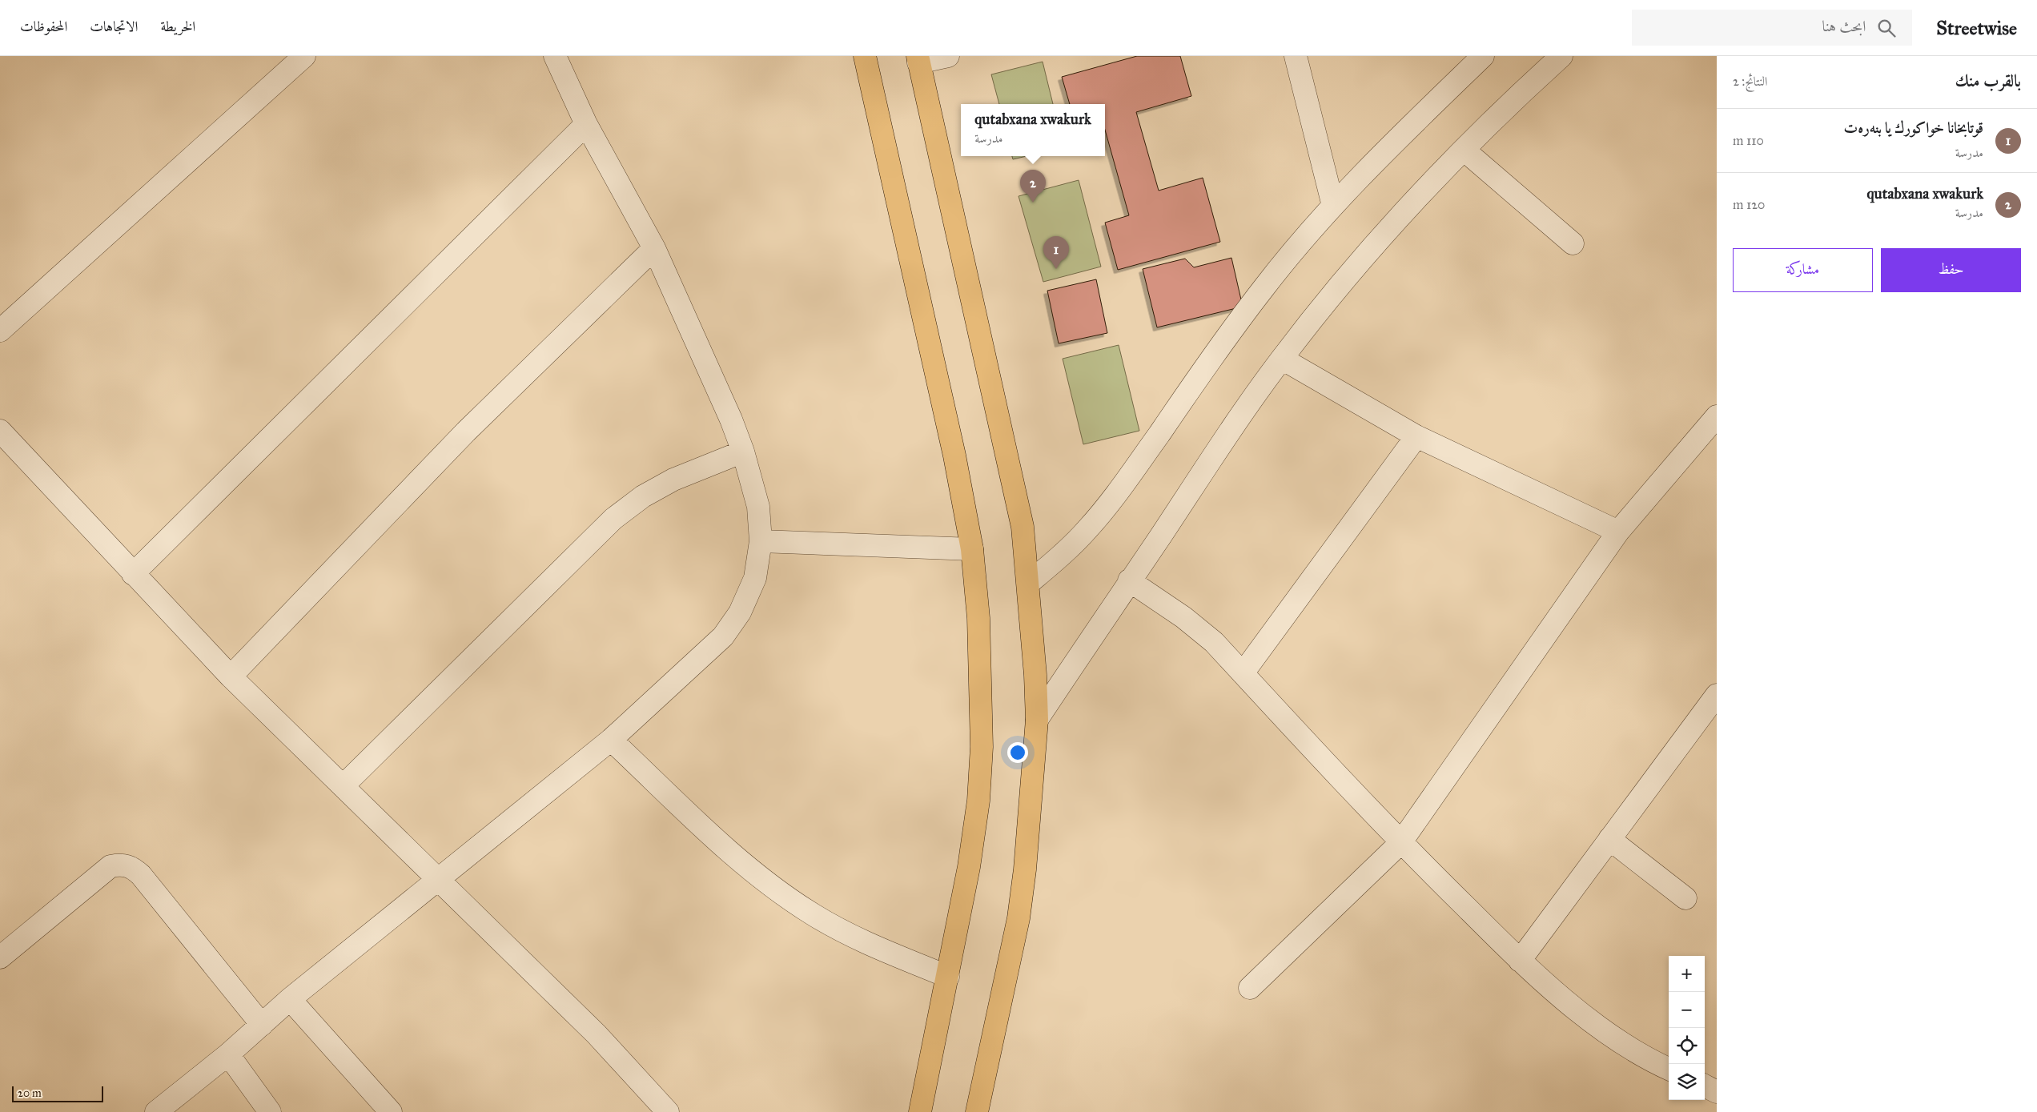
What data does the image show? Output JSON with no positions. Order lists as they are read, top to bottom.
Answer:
{
  "scale_bar": "20 m",
  "page": {
    "header": "Streetwise",
    "search": "ابحث هنا",
    "nav": ["الخريطة", "الاتجاهات", "المحفوظات"],
    "heading": ["بالقرب منك", "النتائج: 2"],
    "popup": ["qutabxana xwakurk", "مدرسة"],
    "list": [
      {
        "mark": "1",
        "name": "قوتابخانا خواکورك یا بنەرەت",
        "note": "مدرسة",
        "value": "110 m"
      },
      {
        "mark": "2",
        "name": "qutabxana xwakurk",
        "note": "مدرسة",
        "value": "120 m"
      }
    ],
    "pins": ["2", "1"],
    "buttons": ["حفظ", "مشاركة"],
    "map_buttons": ["+", "−"],
    "scale": "20 m"
  }
}
